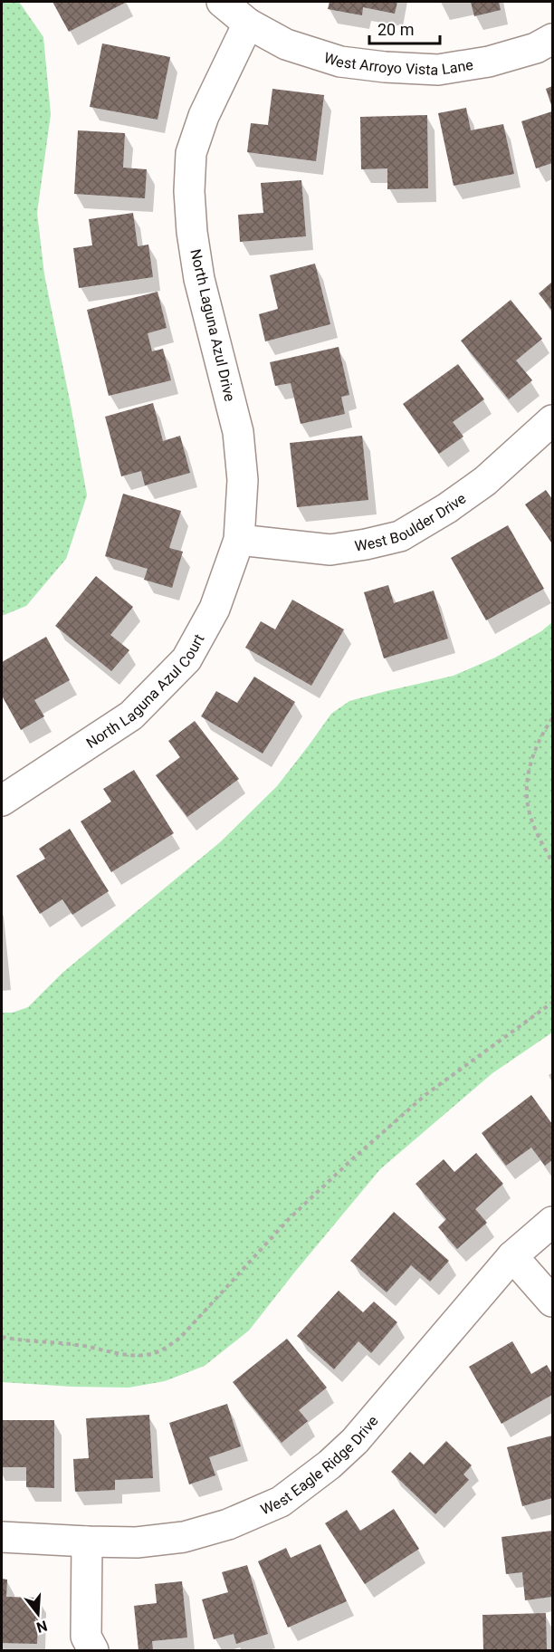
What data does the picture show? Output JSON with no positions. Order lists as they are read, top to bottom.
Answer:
{
  "streets": {
    "street": [
      "West Arroyo Vista Lane",
      "North Laguna Azul Drive",
      "West Boulder Drive",
      "North Laguna Azul Court",
      "West Eagle Ridge Drive"
    ]
  },
  "crossings": [
    ["West Arroyo Vista Lane", "North Laguna Azul Drive"],
    ["North Laguna Azul Drive", "West Boulder Drive"],
    ["North Laguna Azul Drive", "North Laguna Azul Court"],
    ["West Boulder Drive", "North Laguna Azul Court"]
  ],
  "scale_bar": "20 m",
  "north": "bottom"
}
